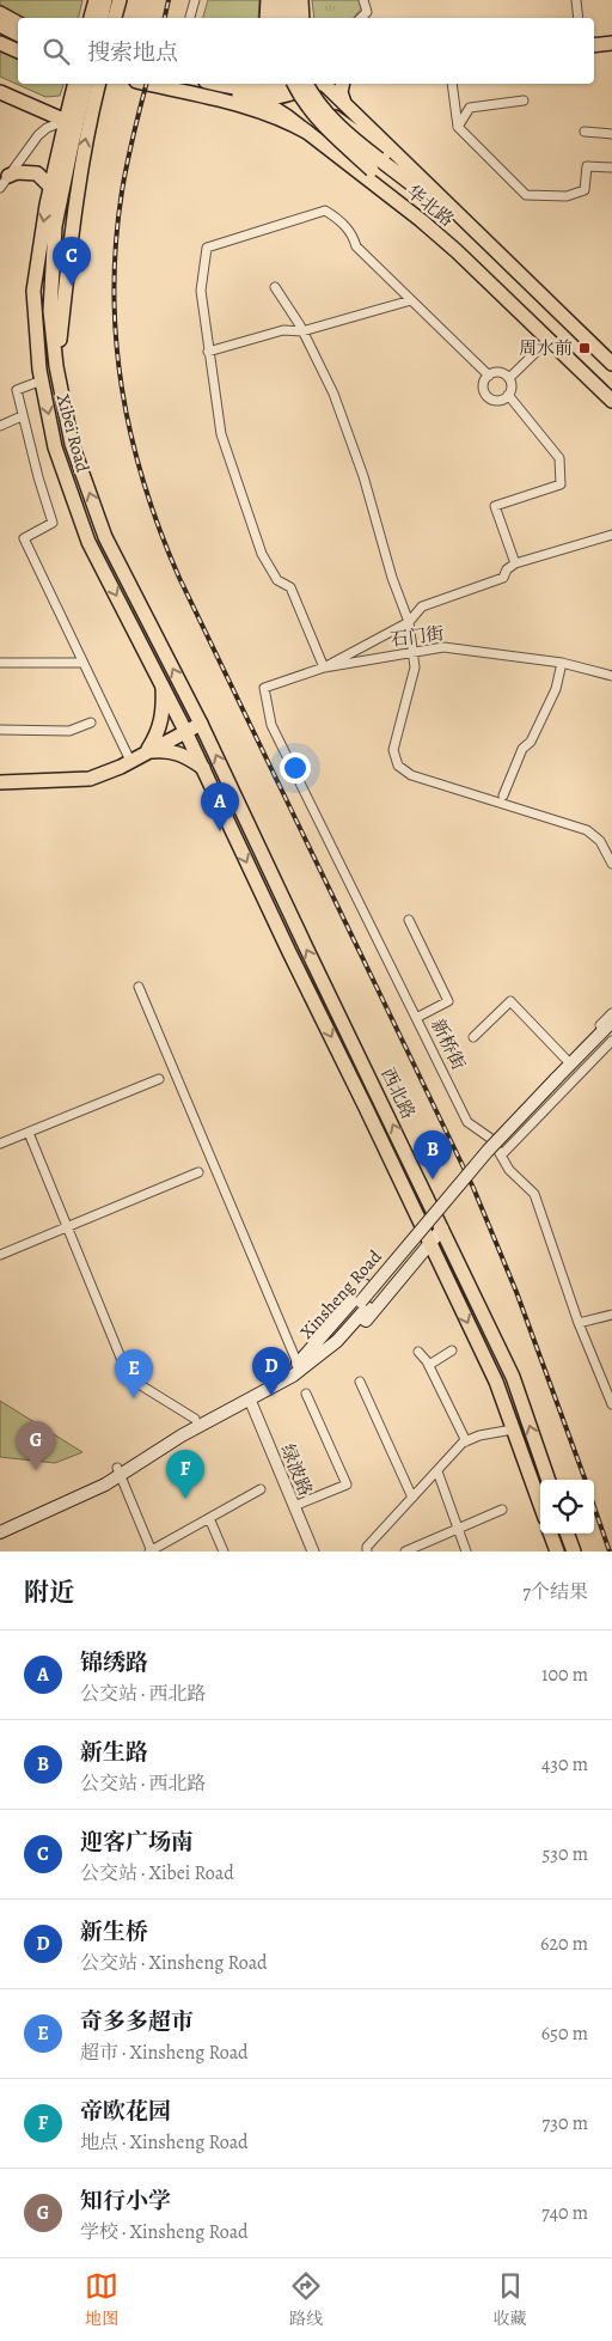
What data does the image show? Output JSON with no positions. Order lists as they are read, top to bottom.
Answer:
{
  "streets": {
    "main road": [
      "华北路",
      "Xibei Road",
      "西北路",
      "Xinsheng Road"
    ],
    "street": ["石门街", "新桥街", "绿波路"]
  },
  "crossings": [
    ["Xibei Road", "西北路"],
    ["石门街", "新桥街"],
    ["Xinsheng Road", "绿波路"]
  ],
  "places": {
    "transit": ["周水前"]
  },
  "page": {
    "search": "搜索地点",
    "pins": [
      "C",
      "A",
      "B",
      "D",
      "E",
      "G",
      "F"
    ],
    "heading": ["附近", "7个结果"],
    "list": [
      {
        "mark": "A",
        "name": "锦绣路",
        "note": "公交站 · 西北路",
        "value": "100 m"
      },
      {
        "mark": "B",
        "name": "新生路",
        "note": "公交站 · 西北路",
        "value": "430 m"
      },
      {
        "mark": "C",
        "name": "迎客广场南",
        "note": "公交站 · Xibei Road",
        "value": "530 m"
      },
      {
        "mark": "D",
        "name": "新生桥",
        "note": "公交站 · Xinsheng Road",
        "value": "620 m"
      },
      {
        "mark": "E",
        "name": "奇多多超市",
        "note": "超市 · Xinsheng Road",
        "value": "650 m"
      },
      {
        "mark": "F",
        "name": "帝欧花园",
        "note": "地点 · Xinsheng Road",
        "value": "730 m"
      },
      {
        "mark": "G",
        "name": "知行小学",
        "note": "学校 · Xinsheng Road",
        "value": "740 m"
      }
    ],
    "nav": ["地图", "路线", "收藏"]
  }
}
